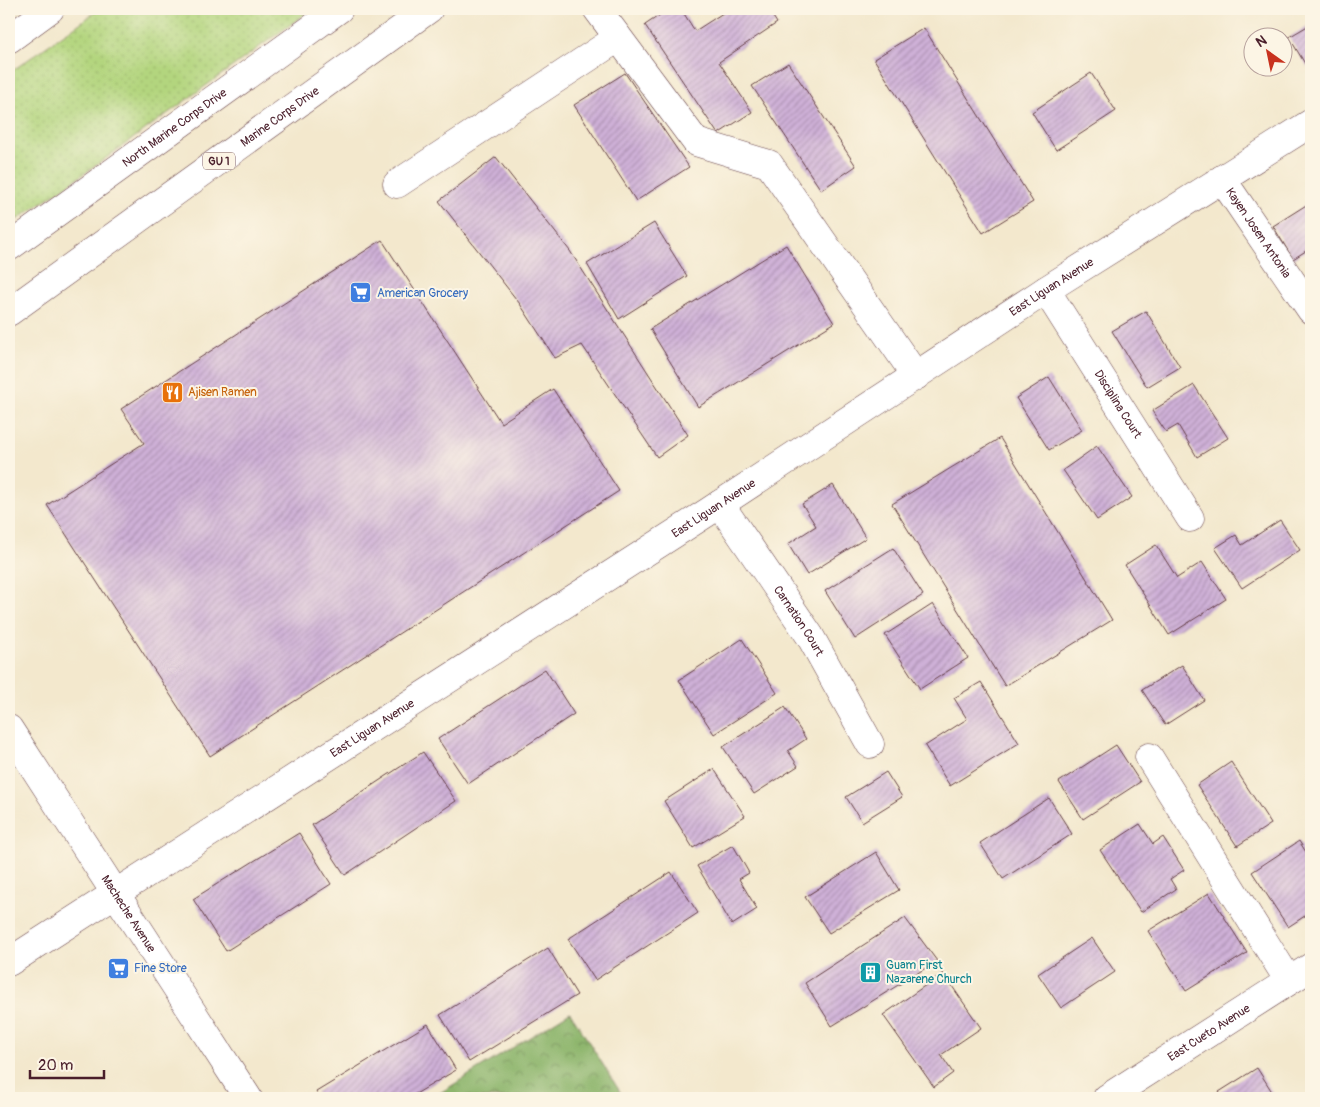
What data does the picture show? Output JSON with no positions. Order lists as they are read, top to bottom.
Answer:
{
  "streets": {
    "street": [
      "Marine Corps Drive",
      "North Marine Corps Drive",
      "GU 1",
      "Kayen Josen Antonia",
      "East Liguan Avenue",
      "Disciplina Court",
      "Carnation Court",
      "Macheche Avenue",
      "East Cueto Avenue"
    ]
  },
  "crossings": [
    ["Kayen Josen Antonia", "East Liguan Avenue"],
    ["East Liguan Avenue", "Disciplina Court"],
    ["East Liguan Avenue", "Carnation Court"],
    ["East Liguan Avenue", "Macheche Avenue"]
  ],
  "places": {
    "supermarket": ["American Grocery", "Fine Store"],
    "restaurant": ["Ajisen Ramen"],
    "building": ["Guam First Nazarene Church"]
  },
  "scale_bar": "20 m",
  "north": "top left"
}
